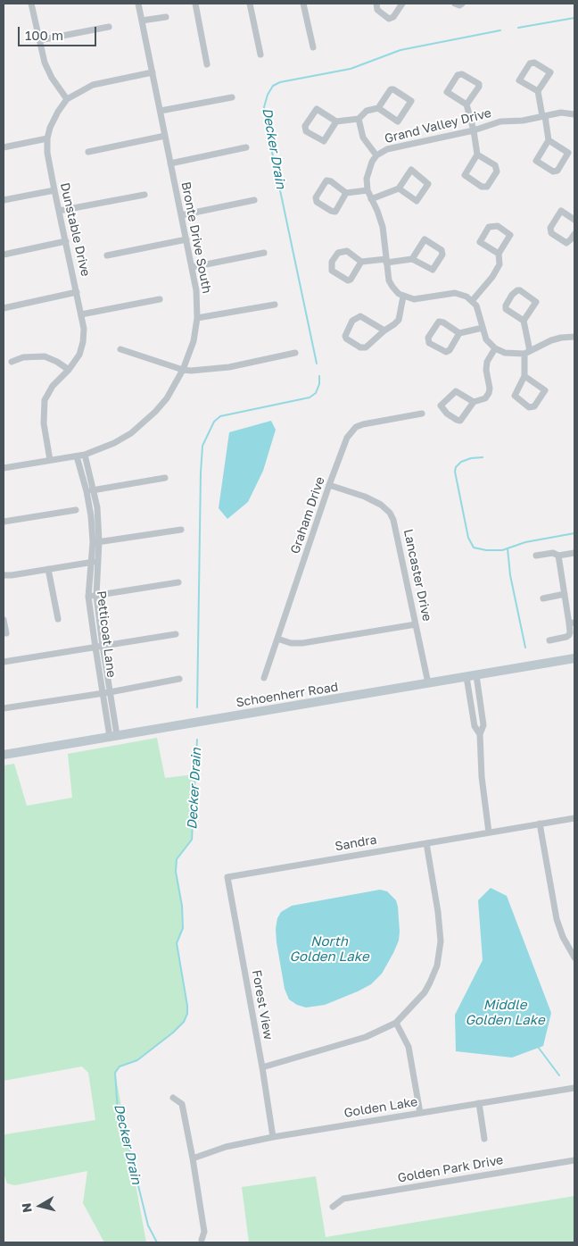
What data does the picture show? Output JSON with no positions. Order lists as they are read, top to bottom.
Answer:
{
  "streets": {
    "street": [
      "Grand Valley Drive",
      "Dunstable Drive",
      "Bronte Drive South",
      "Graham Drive",
      "Lancaster Drive",
      "Petticoat Lane",
      "Schoenherr Road",
      "Sandra",
      "Forest View",
      "Golden Lake",
      "Golden Park Drive"
    ]
  },
  "crossings": [
    ["Dunstable Drive", "Bronte Drive South"],
    ["Bronte Drive South", "Petticoat Lane"],
    ["Graham Drive", "Lancaster Drive"],
    ["Lancaster Drive", "Schoenherr Road"],
    ["Petticoat Lane", "Schoenherr Road"],
    ["Sandra", "Forest View"],
    ["Forest View", "Golden Lake"]
  ],
  "water": ["Decker Drain", "North Golden Lake", "Middle Golden Lake"],
  "scale_bar": "100 m",
  "north": "left"
}
